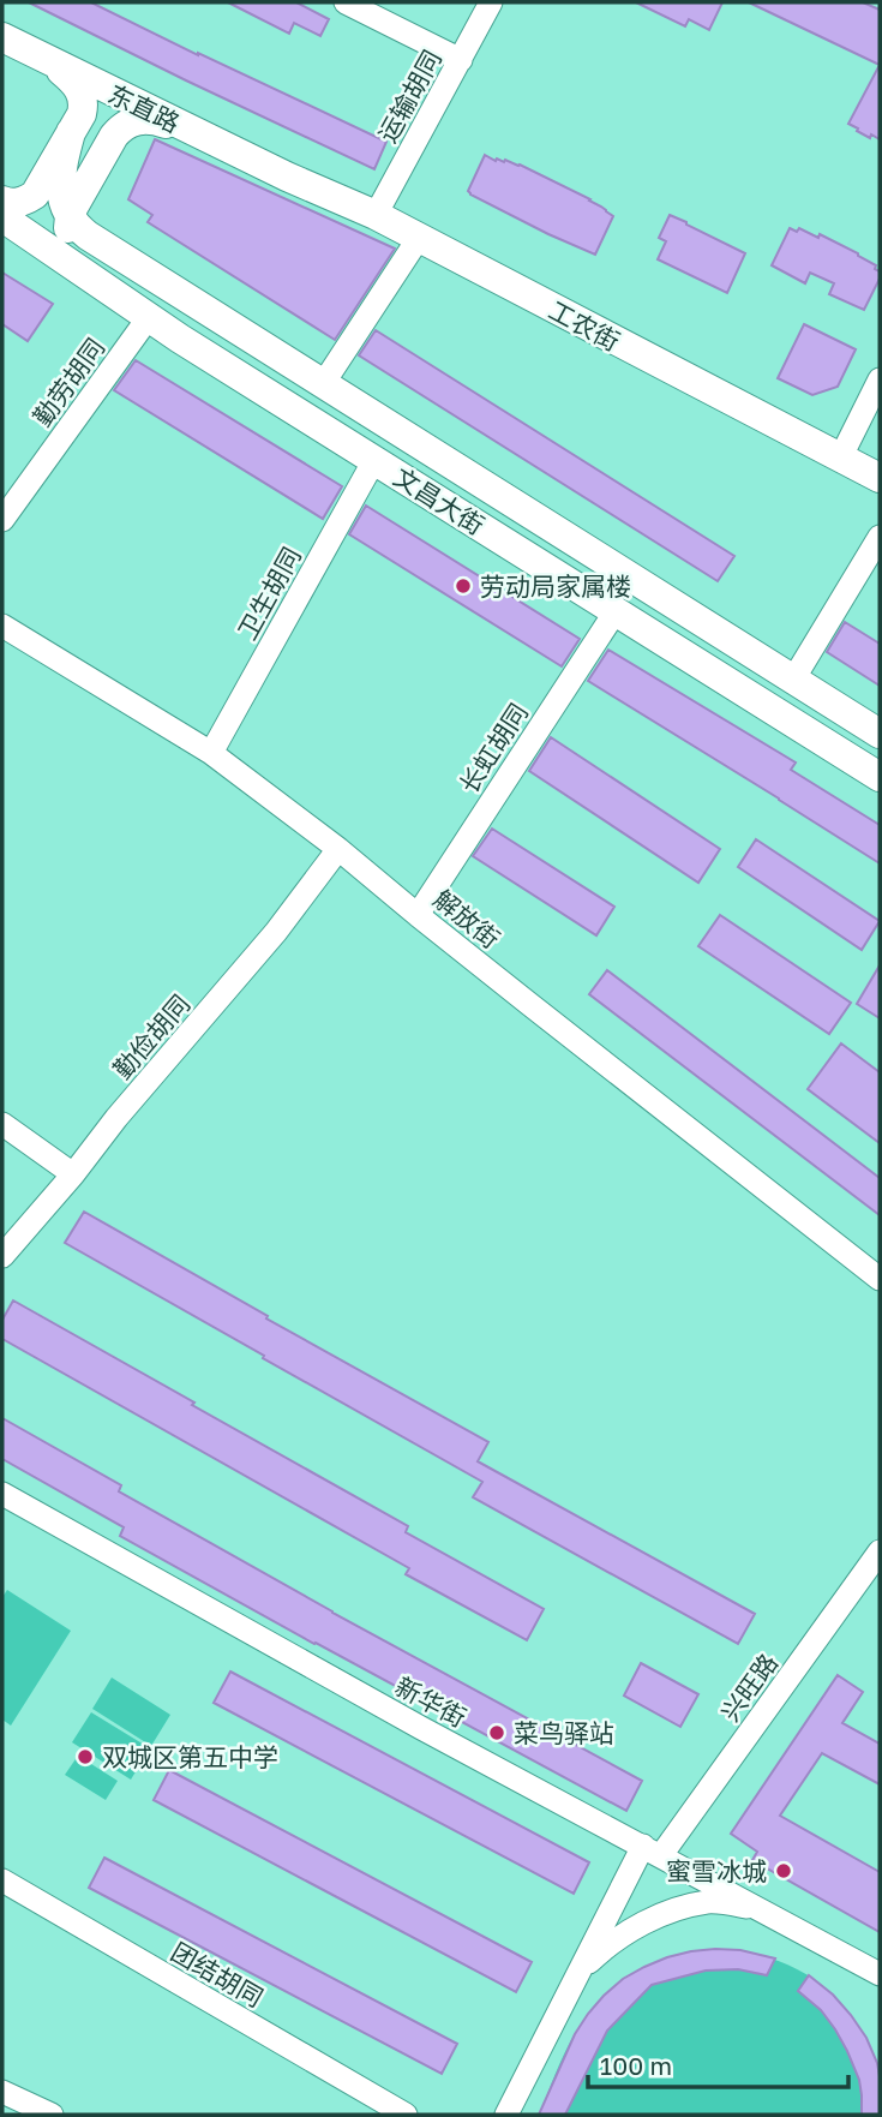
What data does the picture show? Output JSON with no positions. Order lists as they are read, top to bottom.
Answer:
{
  "streets": {
    "main road": ["东直路", "工农街", "文昌大街"],
    "street": [
      "运输胡同",
      "勤劳胡同",
      "卫生胡同",
      "长虹胡同",
      "解放街",
      "勤俭胡同",
      "兴旺路",
      "新华街",
      "团结胡同"
    ]
  },
  "crossings": [
    ["运输胡同", "工农街"],
    ["东直路", "工农街"],
    ["勤劳胡同", "文昌大街"],
    ["文昌大街", "卫生胡同"],
    ["文昌大街", "长虹胡同"],
    ["卫生胡同", "解放街"],
    ["长虹胡同", "解放街"],
    ["解放街", "勤俭胡同"],
    ["兴旺路", "新华街"]
  ],
  "places": [
    "劳动局家属楼",
    "菜鸟驿站",
    "双城区第五中学",
    "蜜雪冰城"
  ],
  "scale_bar": "100 m"
}
